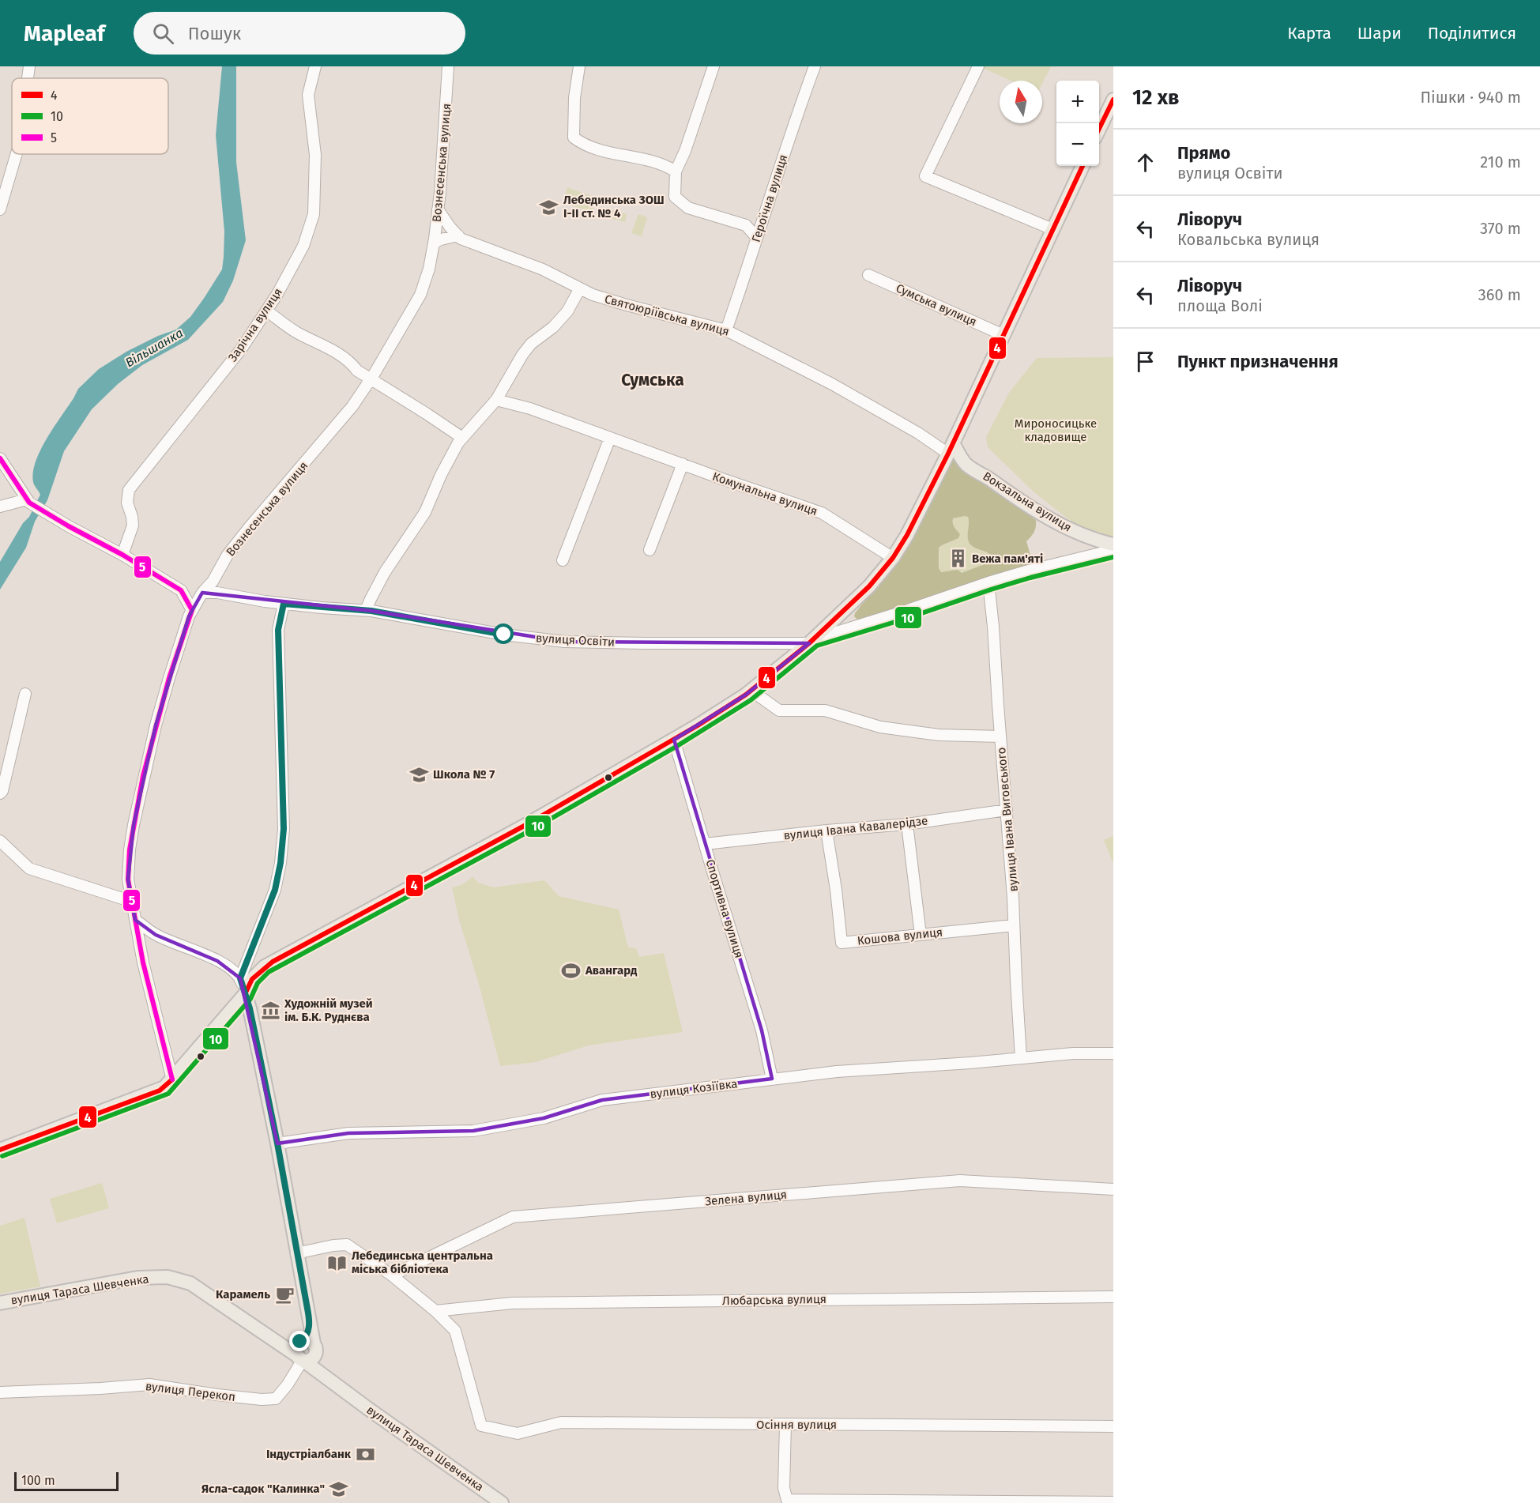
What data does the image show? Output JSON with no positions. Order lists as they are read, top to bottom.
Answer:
{
  "streets": {
    "main road": ["Вокзальна вулиця", "вулиця Тараса Шевченка"],
    "street": [
      "Вознесенська вулиця",
      "Героїчна вулиця",
      "Сумська вулиця",
      "Святоюріївська вулиця",
      "Зарічна вулиця",
      "Комунальна вулиця",
      "вулиця Освіти",
      "вулиця Івана Виговського",
      "вулиця Івана Кавалерідзе",
      "Спортивна вулиця",
      "Кошова вулиця",
      "вулиця Козіївка",
      "Зелена вулиця",
      "Любарська вулиця",
      "вулиця Перекоп",
      "Осіння вулиця"
    ]
  },
  "crossings": [
    ["Вознесенська вулиця", "Святоюріївська вулиця"],
    ["Вознесенська вулиця", "вулиця Освіти"],
    ["Героїчна вулиця", "Святоюріївська вулиця"],
    ["Святоюріївська вулиця", "Вокзальна вулиця"],
    ["вулиця Івана Виговського", "вулиця Івана Кавалерідзе"],
    ["вулиця Івана Виговського", "Кошова вулиця"],
    ["вулиця Івана Виговського", "вулиця Козіївка"],
    ["вулиця Івана Кавалерідзе", "Спортивна вулиця"],
    ["вулиця Івана Кавалерідзе", "Кошова вулиця"],
    ["Спортивна вулиця", "вулиця Козіївка"],
    ["вулиця Тараса Шевченка", "вулиця Перекоп"],
    ["Любарська вулиця", "Осіння вулиця"]
  ],
  "districts": ["Сумська"],
  "water": ["Вільшанка"],
  "parks": ["Мироносицьке кладовище"],
  "places": {
    "school or university": ["Лебединська ЗОШ І-ІІ ст. № 4", "Школа № 7", "Ясла-садок \"Калинка\""],
    "building": ["Вежа пам'яті"],
    "sports": ["Авангард"],
    "museum": ["Художній музей ім. Б.К. Руднєва"],
    "library": ["Лебединська центральна міська бібліотека"],
    "cafe": ["Карамель"],
    "bank": ["Індустріалбанк"]
  },
  "lines": ["transit line 4", "transit line 5", "transit line 10"],
  "legend": ["4", "10", "5"],
  "scale_bar": "100 m",
  "north": "top",
  "page": {
    "header": "Mapleaf",
    "search": "Пошук",
    "nav": ["Карта", "Шари", "Поділитися"],
    "heading": ["12 хв", "Пішки · 940 m"],
    "map_buttons": ["+", "−"],
    "list": [
      ["Прямо", "вулиця Освіти", "210 m"],
      ["Ліворуч", "Ковальська вулиця", "370 m"],
      ["Ліворуч", "площа Волі", "360 m"],
      "Пункт призначення"
    ],
    "scale": "100 m"
  }
}
